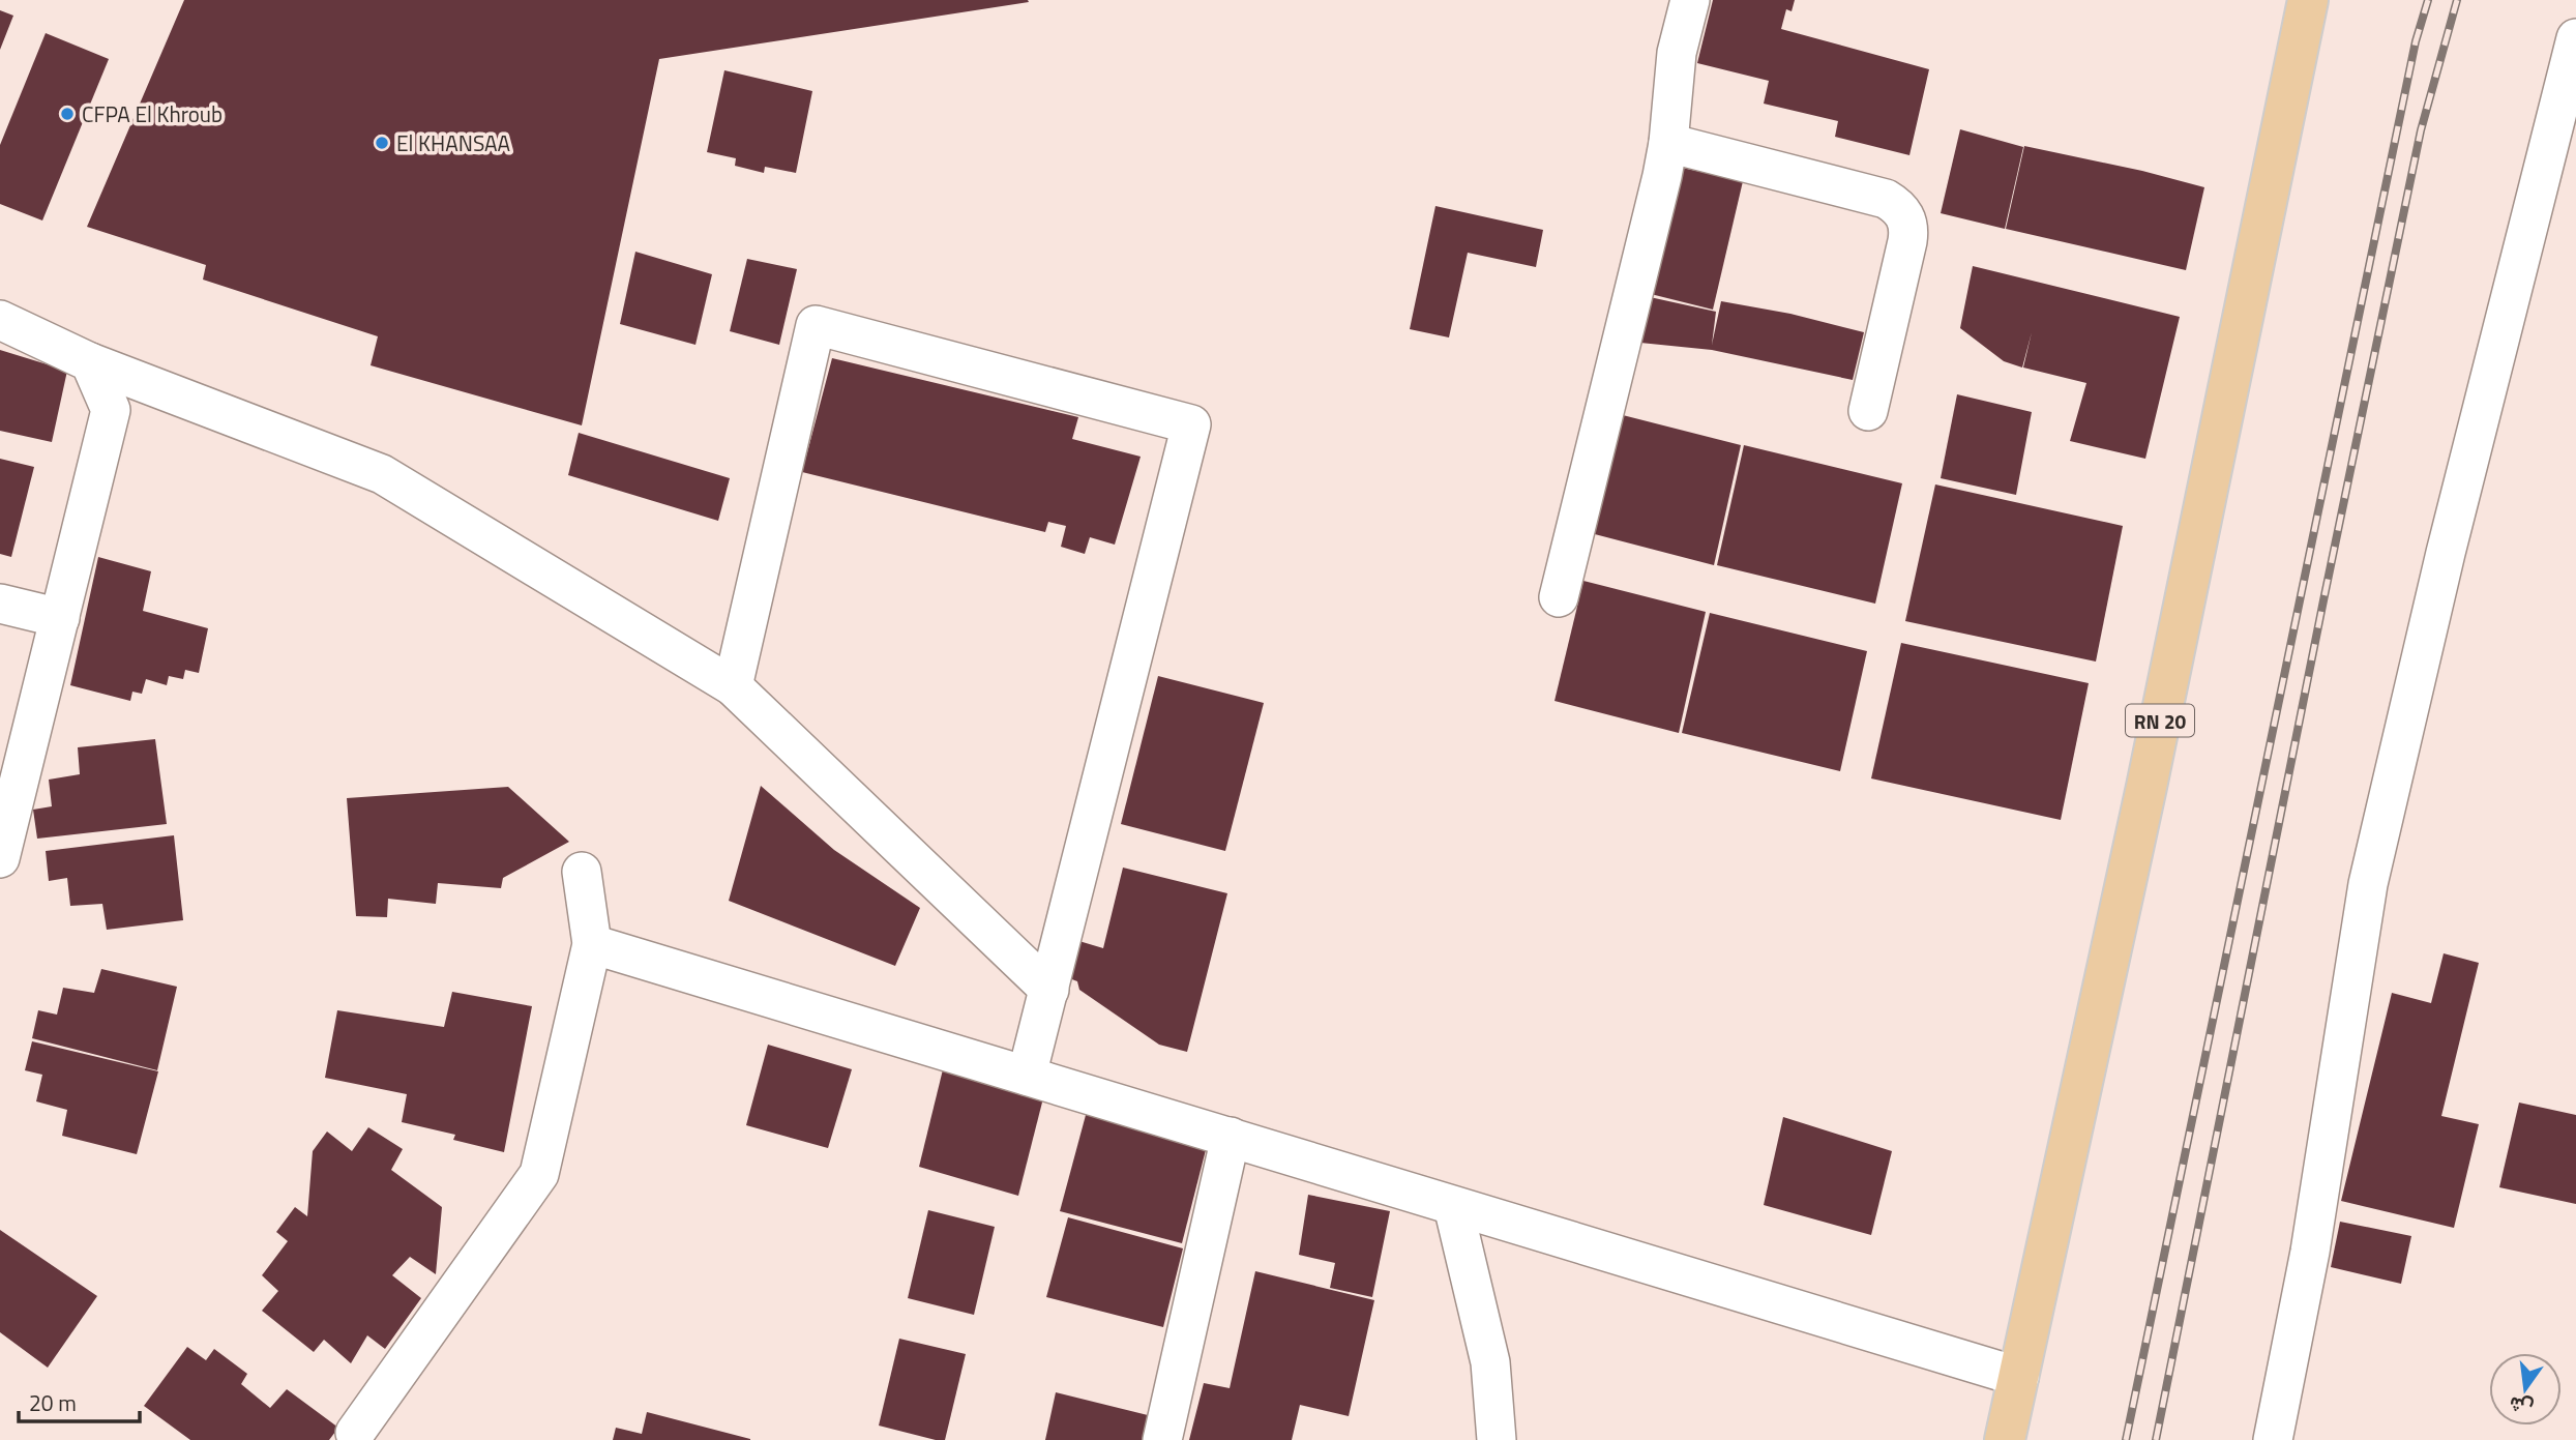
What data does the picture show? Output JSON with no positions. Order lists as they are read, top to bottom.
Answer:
{
  "streets": {
    "main road": ["RN 20"]
  },
  "places": ["CFPA El Khroub", "El KHANSAA"],
  "scale_bar": "20 m",
  "north": "bottom"
}
